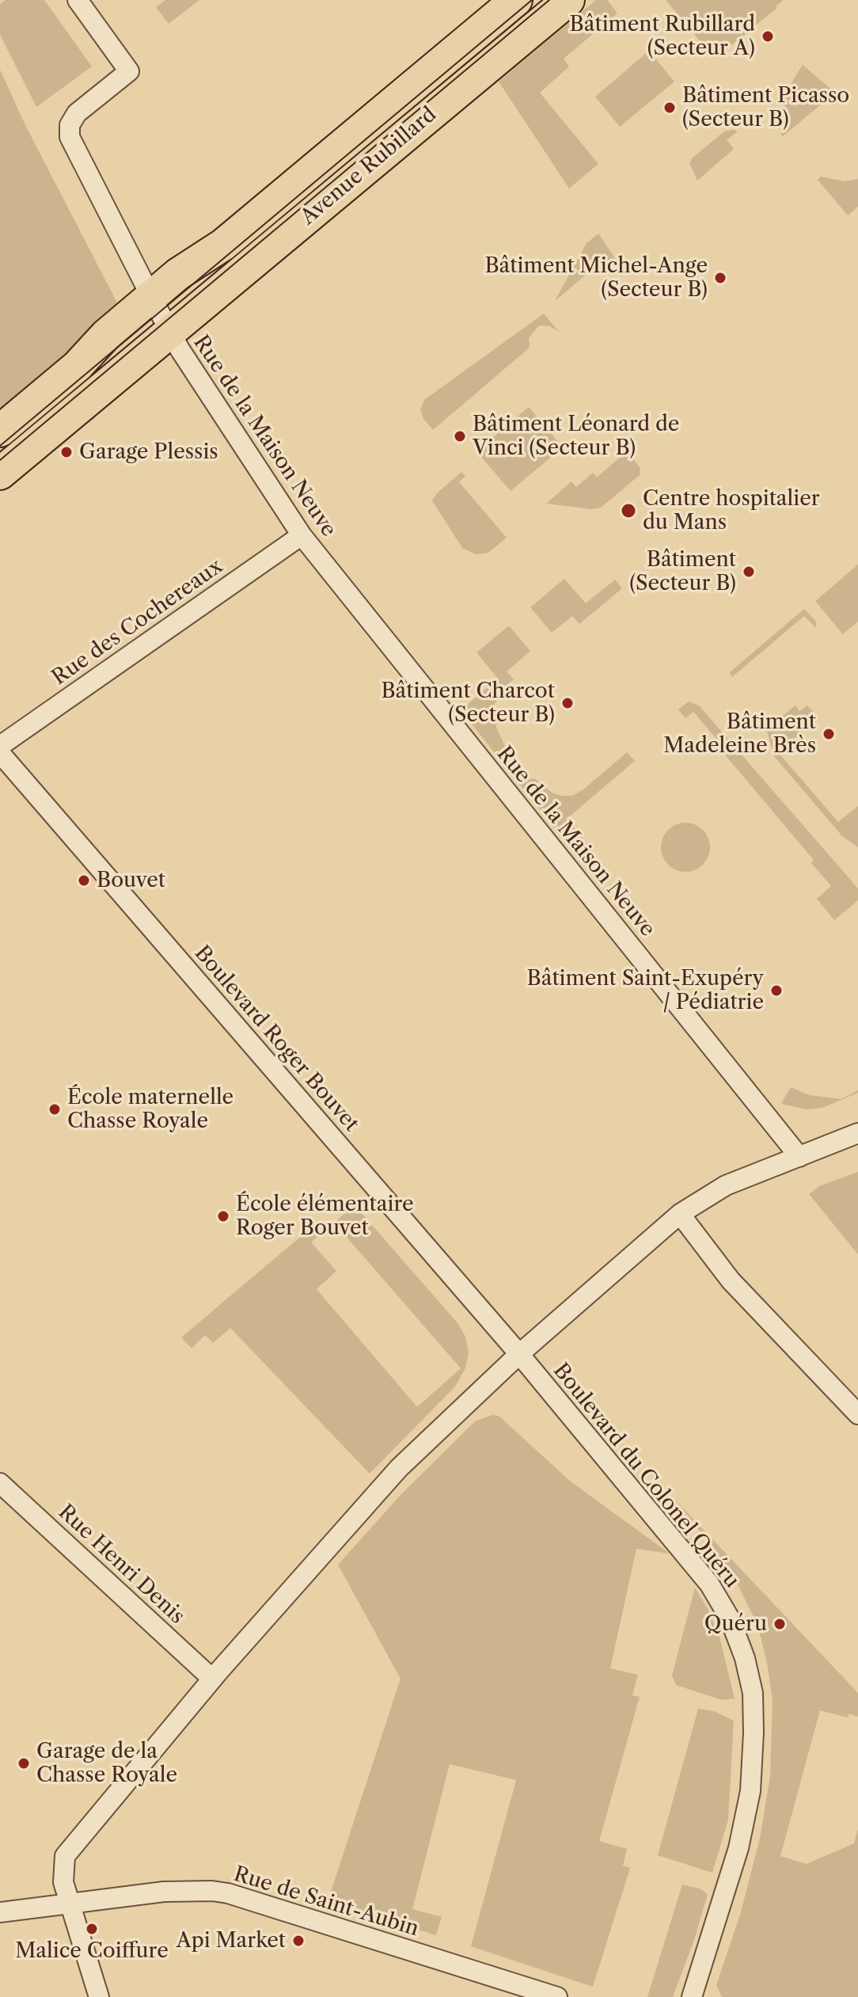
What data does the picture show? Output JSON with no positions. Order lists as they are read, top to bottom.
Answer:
{
  "streets": {
    "main road": ["Avenue Rubillard"],
    "street": [
      "Rue de la Maison Neuve",
      "Rue des Cochereaux",
      "Boulevard Roger Bouvet",
      "Boulevard du Colonel Quéru",
      "Rue Henri Denis",
      "Rue de Saint-Aubin"
    ]
  },
  "crossings": [
    ["Avenue Rubillard", "Rue de la Maison Neuve"],
    ["Rue de la Maison Neuve", "Rue des Cochereaux"],
    ["Boulevard Roger Bouvet", "Boulevard du Colonel Quéru"]
  ],
  "places": [
    "Bâtiment Rubillard (Secteur A)",
    "Bâtiment Picasso (Secteur B)",
    "Bâtiment Michel-Ange (Secteur B)",
    "Bâtiment Léonard de Vinci (Secteur B)",
    "Garage Plessis",
    "Centre hospitalier du Mans",
    "Bâtiment (Secteur B)",
    "Bâtiment Charcot (Secteur B)",
    "Bâtiment Madeleine Brès",
    "Bouvet",
    "Bâtiment Saint-Exupéry / Pédiatrie",
    "École maternelle Chasse Royale",
    "École élémentaire Roger Bouvet",
    "Quéru",
    "Garage de la Chasse Royale",
    "Malice Coiffure",
    "Api Market"
  ]
}
